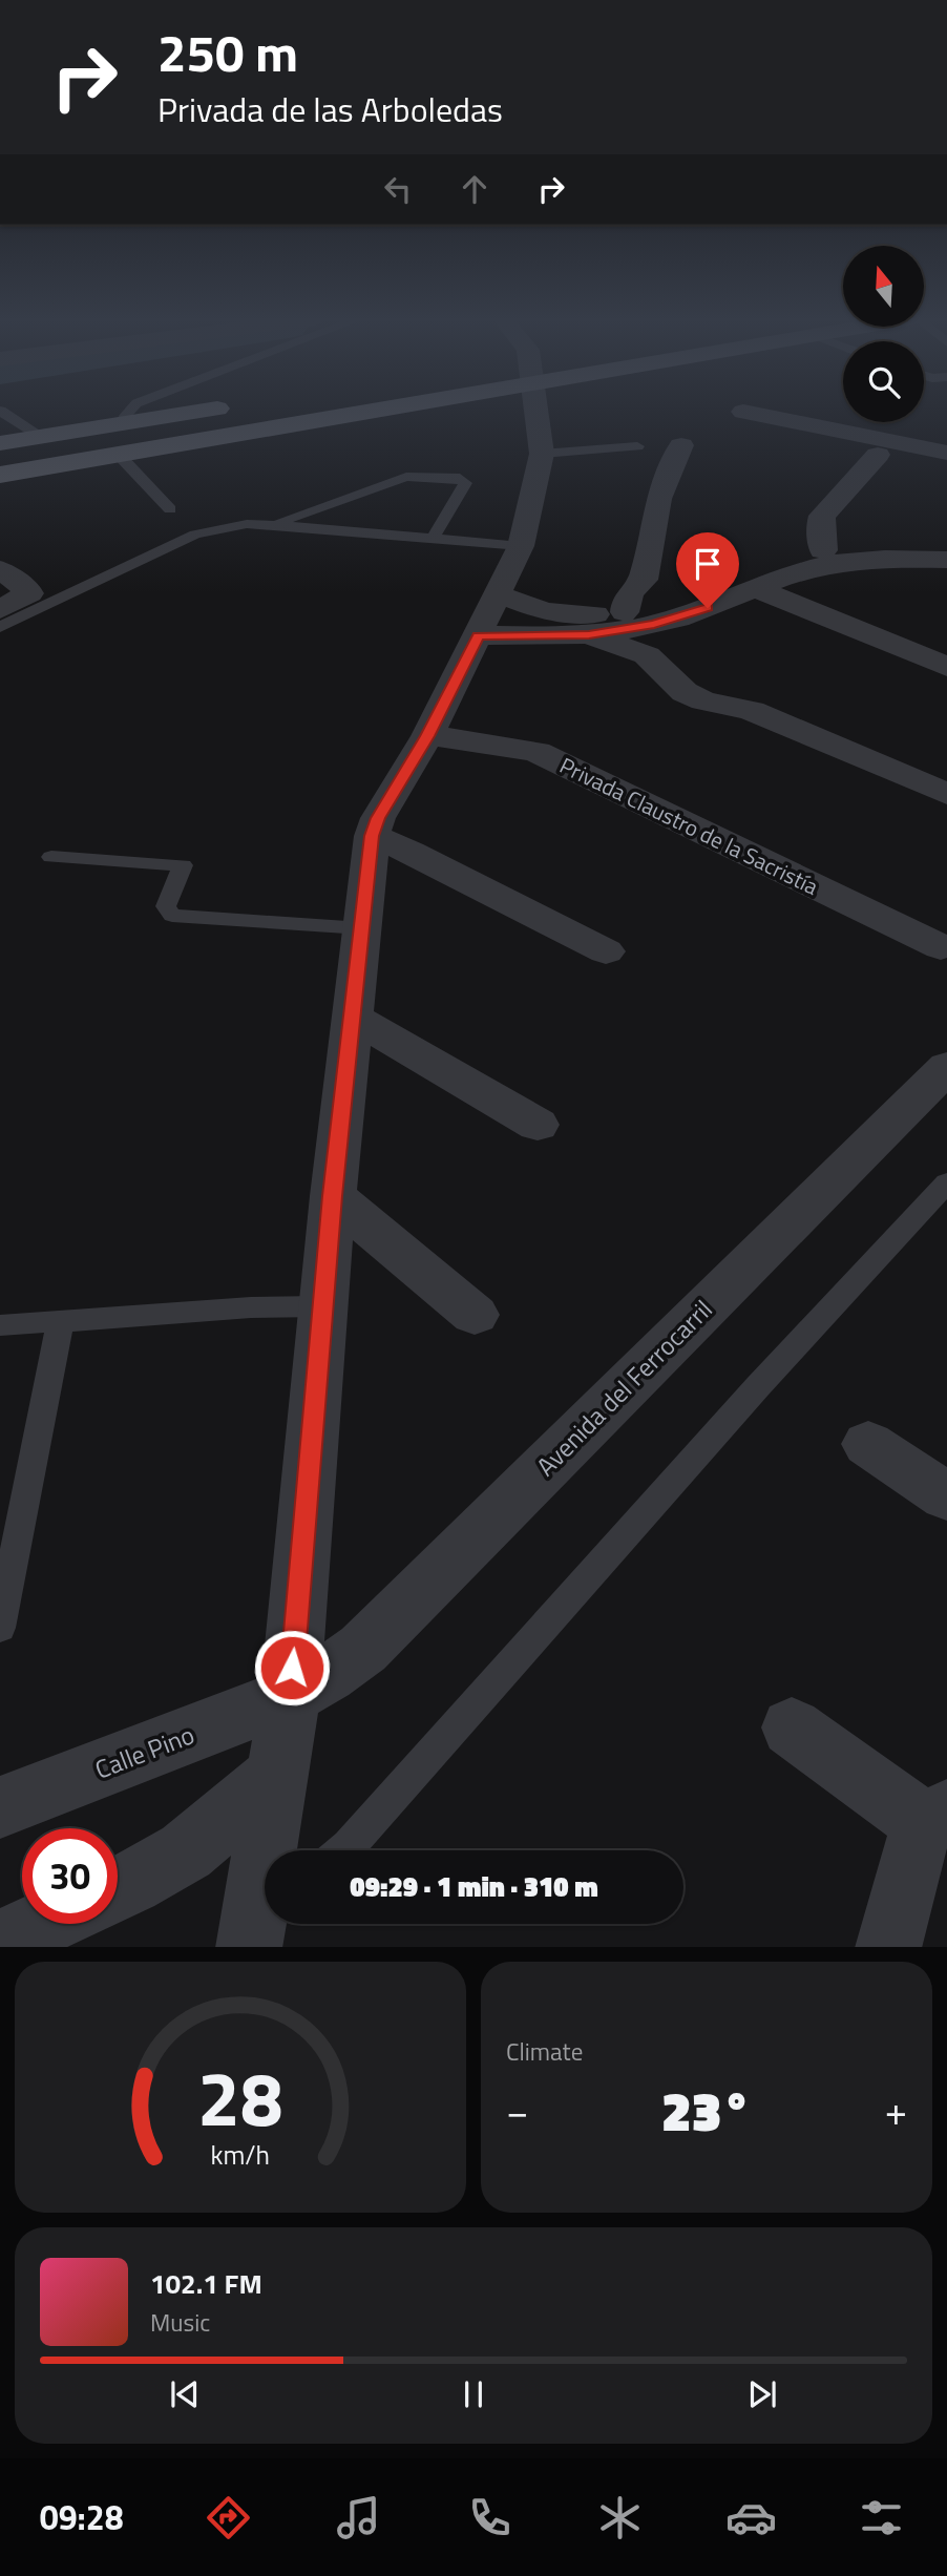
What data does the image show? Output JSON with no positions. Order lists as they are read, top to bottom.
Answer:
{
  "streets": {
    "street": ["Privada Claustro de la Sacristía", "Avenida del Ferrocarril", "Calle Pino"]
  },
  "crossings": [
    ["Avenida del Ferrocarril", "Calle Pino"]
  ],
  "north": "top",
  "page": {
    "turn": ["250 m", "Privada de las Arboledas"],
    "limit": "30",
    "trip": "09:29 · 1 min · 310 m",
    "tile": "Climate",
    "heat": ["−", "23°", "+"],
    "song": ["102.1 FM", "Music"],
    "tabs": "09:28",
    "gauge": ["28", "km/h"]
  }
}
